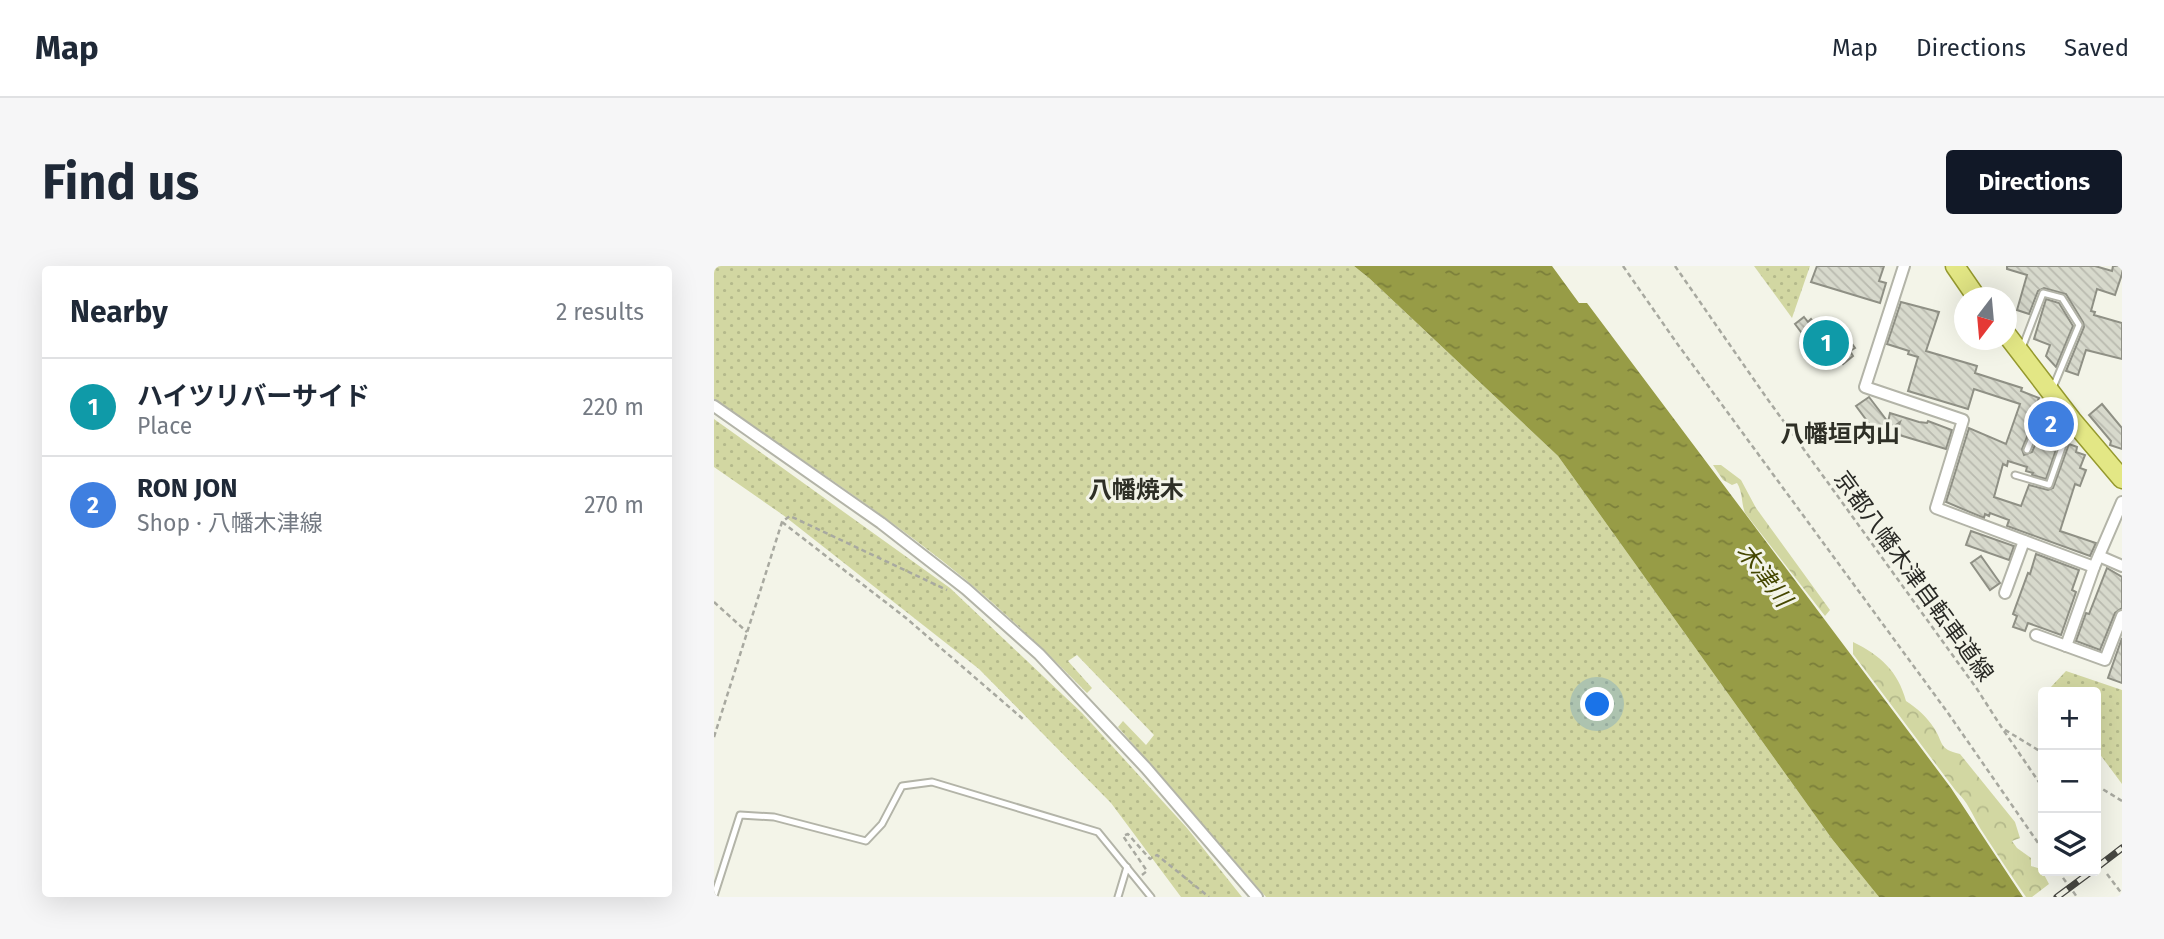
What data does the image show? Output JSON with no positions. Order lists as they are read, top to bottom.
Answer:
{
  "streets": {
    "path": ["京都八幡木津自転車道線"]
  },
  "districts": ["八幡垣内山", "八幡焼木"],
  "water": ["木津川"],
  "north": "bottom",
  "page": {
    "header": "Map",
    "nav": ["Map", "Directions", "Saved"],
    "buttons": "Directions",
    "title": "Find us",
    "heading": ["Nearby", "2 results"],
    "pins": ["1", "2"],
    "list": [
      {
        "mark": "1",
        "name": "ハイツリバーサイド",
        "note": "Place",
        "value": "220 m"
      },
      {
        "mark": "2",
        "name": "RON JON",
        "note": "Shop · 八幡木津線",
        "value": "270 m"
      }
    ],
    "map_buttons": ["+", "−"]
  }
}
